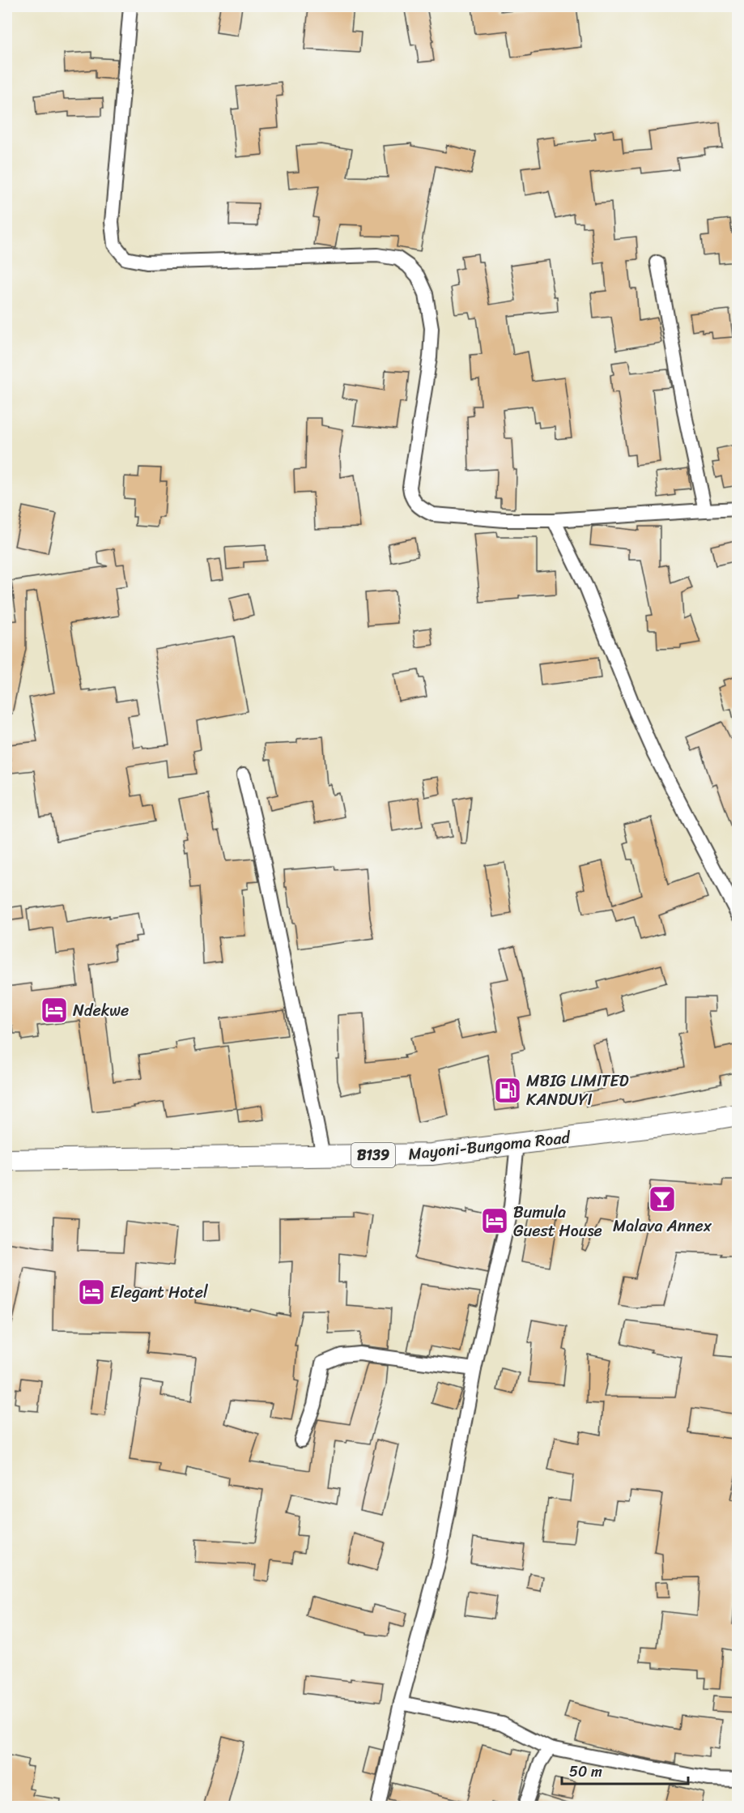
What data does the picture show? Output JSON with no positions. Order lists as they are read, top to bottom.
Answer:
{
  "streets": {
    "main road": ["Mayoni-Bungoma Road", "B139"]
  },
  "places": {
    "hotel": ["Ndekwe", "Bumula Guest House", "Elegant Hotel"],
    "fuel station": ["MBIG LIMITED KANDUYI"],
    "bar": ["Malava Annex"]
  },
  "scale_bar": "50 m"
}
